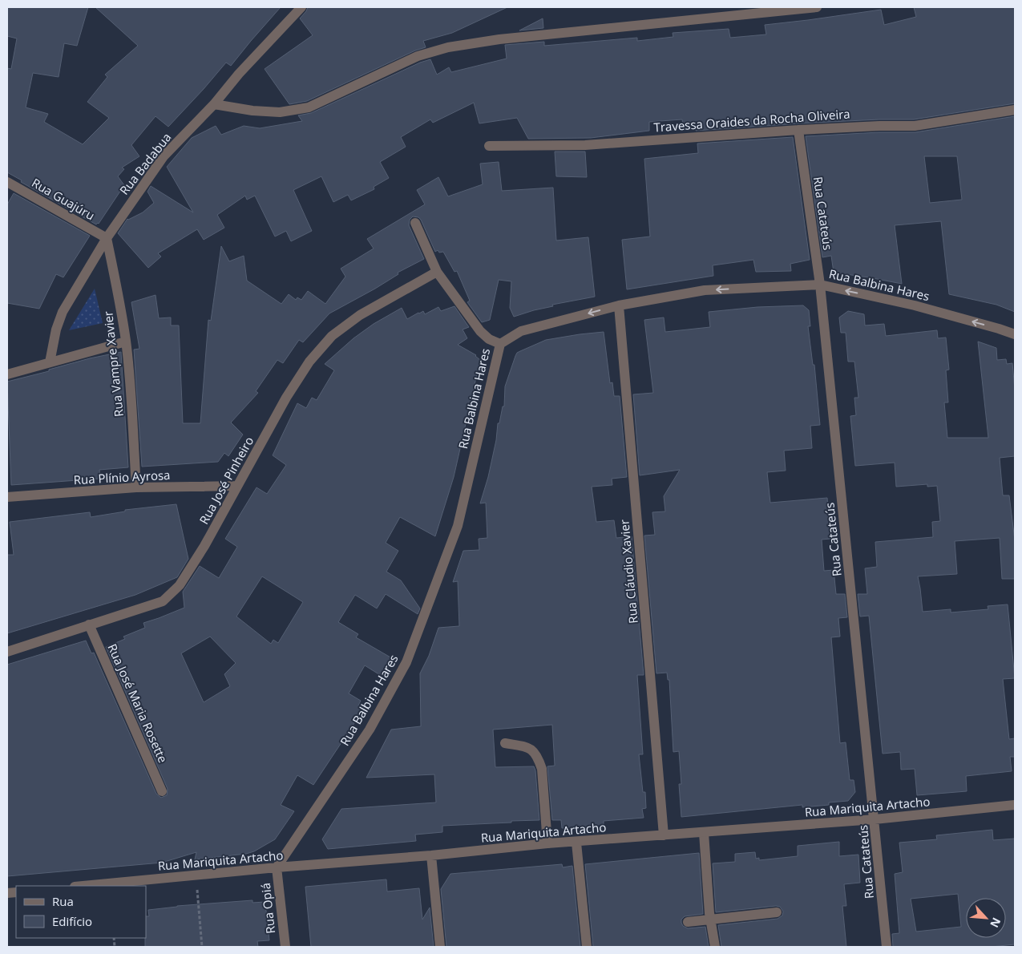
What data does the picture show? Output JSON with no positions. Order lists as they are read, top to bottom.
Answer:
{
  "streets": {
    "street": [
      "Travessa Oraides da Rocha Oliveira",
      "Rua Badabua",
      "Rua Guajúru",
      "Rua Catateús",
      "Rua Balbina Hares",
      "Rua Vampre Xavier",
      "Rua Plínio Ayrosa",
      "Rua José Pinheiro",
      "Rua Cláudio Xavier",
      "Rua José Maria Rosette",
      "Rua Mariquita Artacho",
      "Rua Opiá"
    ]
  },
  "crossings": [
    ["Travessa Oraides da Rocha Oliveira", "Rua Catateús"],
    ["Rua Badabua", "Rua Guajúru"],
    ["Rua Badabua", "Rua Vampre Xavier"],
    ["Rua Guajúru", "Rua Vampre Xavier"],
    ["Rua Catateús", "Rua Balbina Hares"],
    ["Rua Catateús", "Rua Mariquita Artacho"],
    ["Rua Balbina Hares", "Rua Cláudio Xavier"],
    ["Rua Balbina Hares", "Rua Mariquita Artacho"],
    ["Rua Balbina Hares", "Rua Opiá"],
    ["Rua Vampre Xavier", "Rua Plínio Ayrosa"],
    ["Rua Plínio Ayrosa", "Rua José Pinheiro"],
    ["Rua José Pinheiro", "Rua José Maria Rosette"],
    ["Rua Cláudio Xavier", "Rua Mariquita Artacho"],
    ["Rua Mariquita Artacho", "Rua Opiá"]
  ],
  "one_way": ["Rua Balbina Hares"],
  "legend": ["Rua", "Edifício"],
  "north": "bottom right"
}
